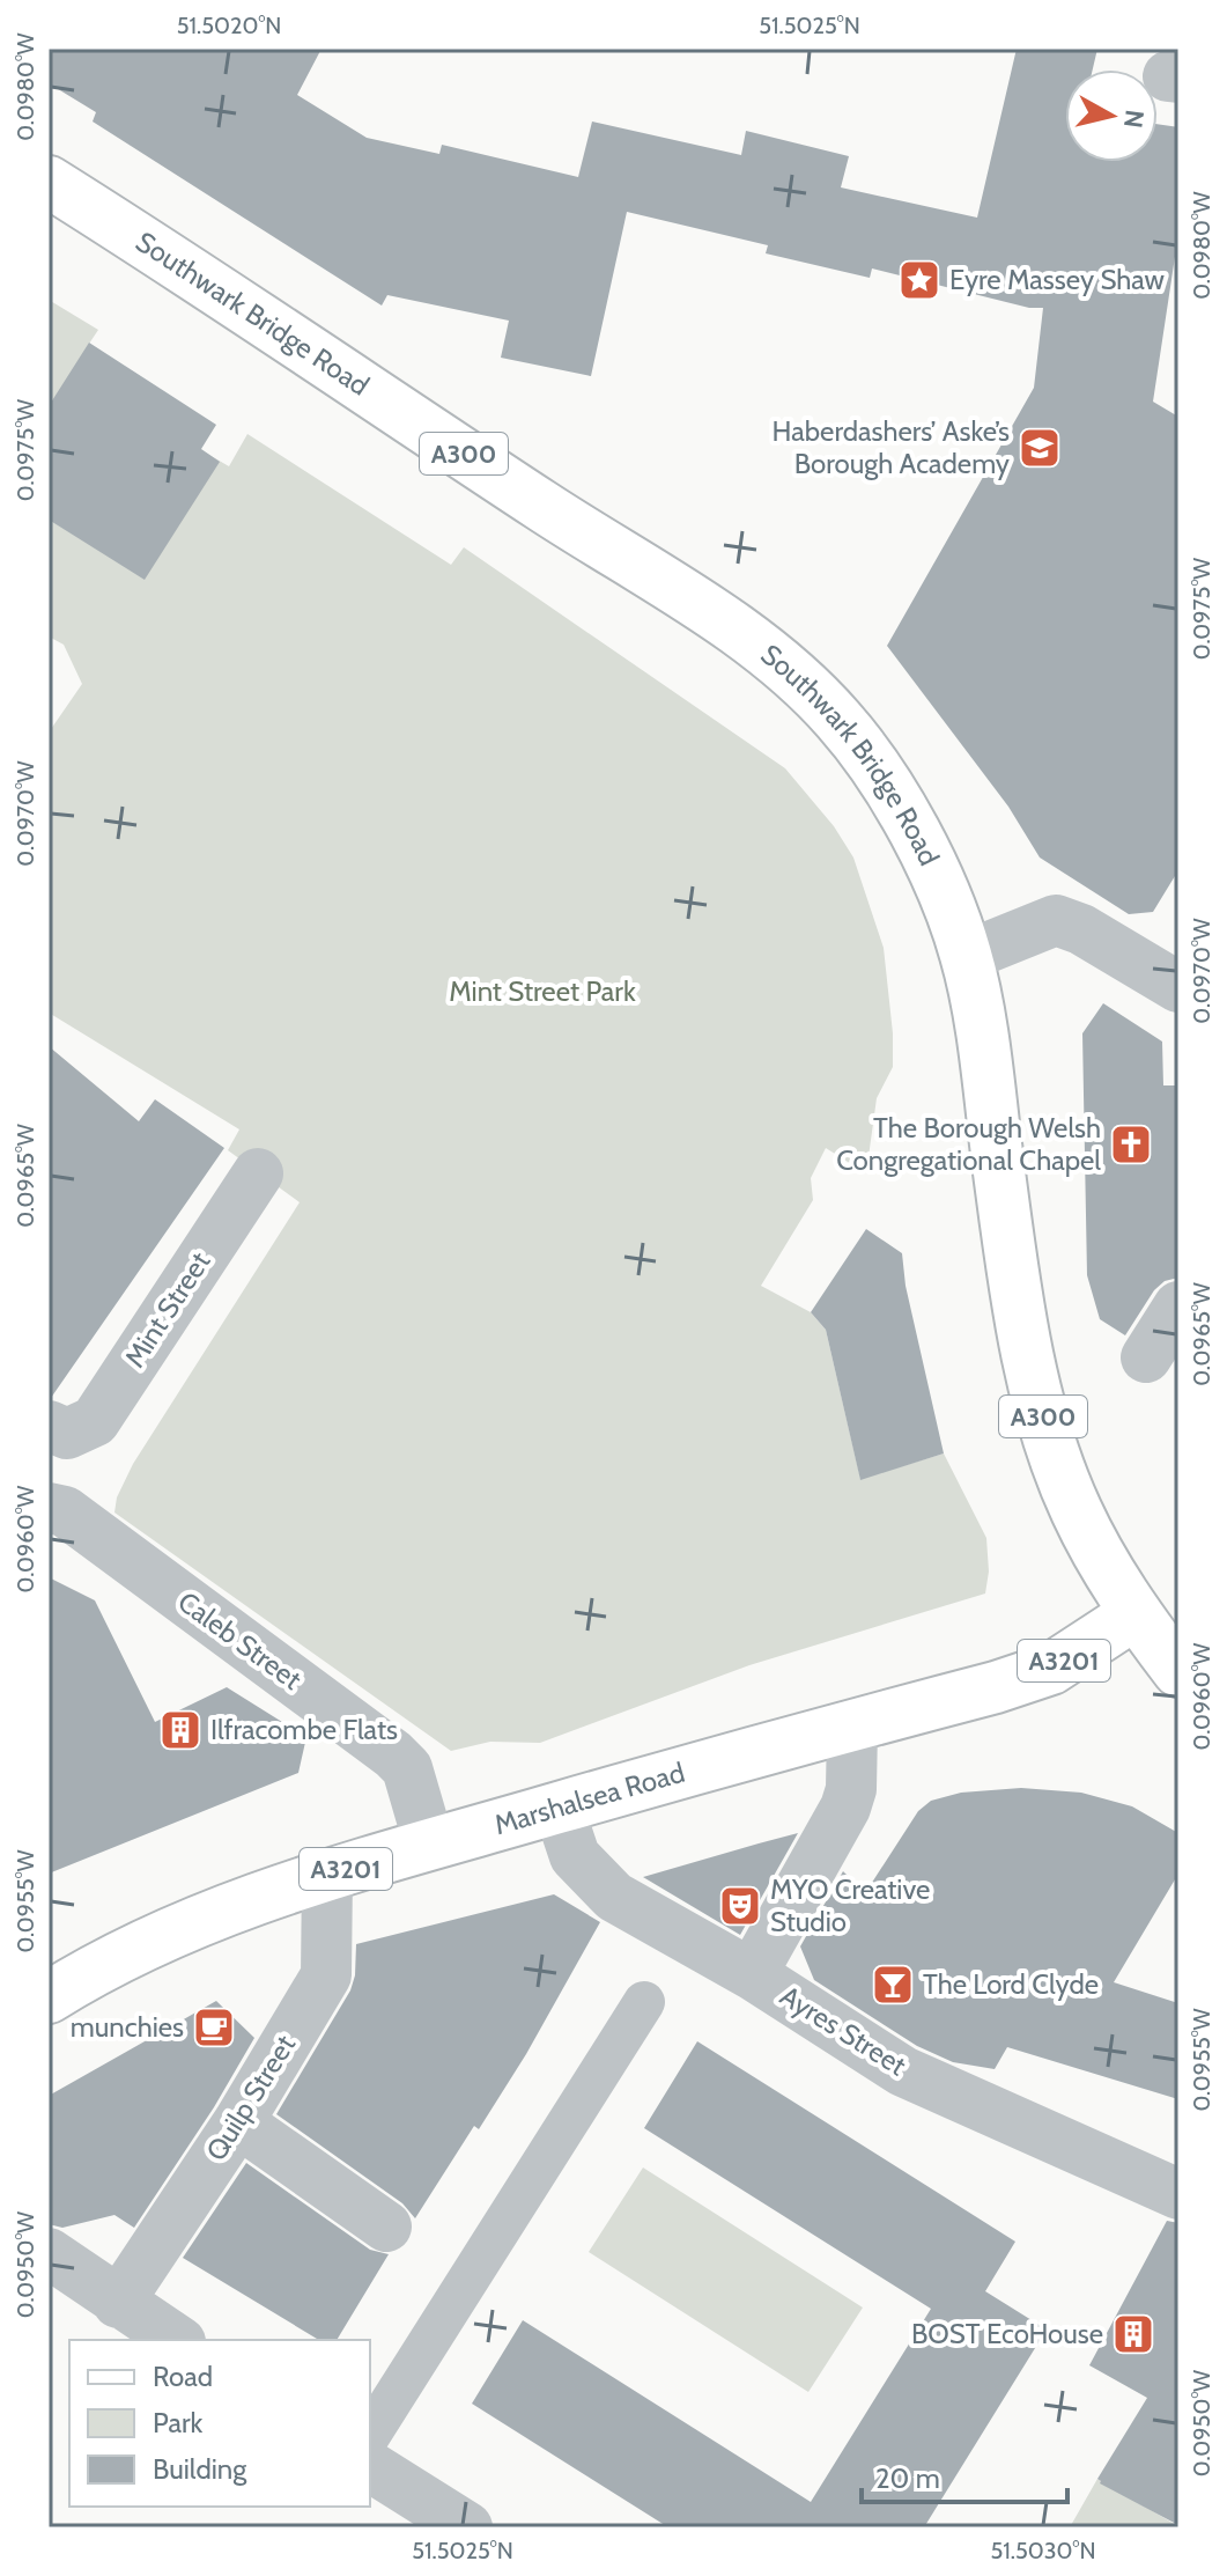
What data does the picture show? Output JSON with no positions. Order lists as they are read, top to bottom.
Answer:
{
  "streets": {
    "main road": [
      "Southwark Bridge Road",
      "A300",
      "A3201",
      "Marshalsea Road"
    ],
    "street": [
      "Mint Street",
      "Caleb Street",
      "Ayres Street",
      "Quilp Street"
    ]
  },
  "crossings": [
    ["Southwark Bridge Road", "Marshalsea Road"],
    ["Caleb Street", "Marshalsea Road"],
    ["Marshalsea Road", "Ayres Street"],
    ["Marshalsea Road", "Quilp Street"]
  ],
  "parks": ["Mint Street Park"],
  "places": {
    "place": ["Eyre Massey Shaw"],
    "school or university": ["Haberdashers’ Aske’s Borough Academy"],
    "church": ["The Borough Welsh Congregational Chapel"],
    "building": ["Ilfracombe Flats", "BOST EcoHouse"],
    "theatre": ["MYO Creative Studio"],
    "bar": ["The Lord Clyde"],
    "cafe": ["munchies"]
  },
  "legend": ["Road", "Park", "Building"],
  "scale_bar": "20 m",
  "north": "right",
  "coordinates": [
    "51.5020°N",
    "51.5025°N",
    "0.0980°W",
    "0.0975°W",
    "0.0970°W",
    "0.0965°W",
    "0.0960°W",
    "0.0955°W",
    "0.0950°W",
    "51.5030°N"
  ]
}
